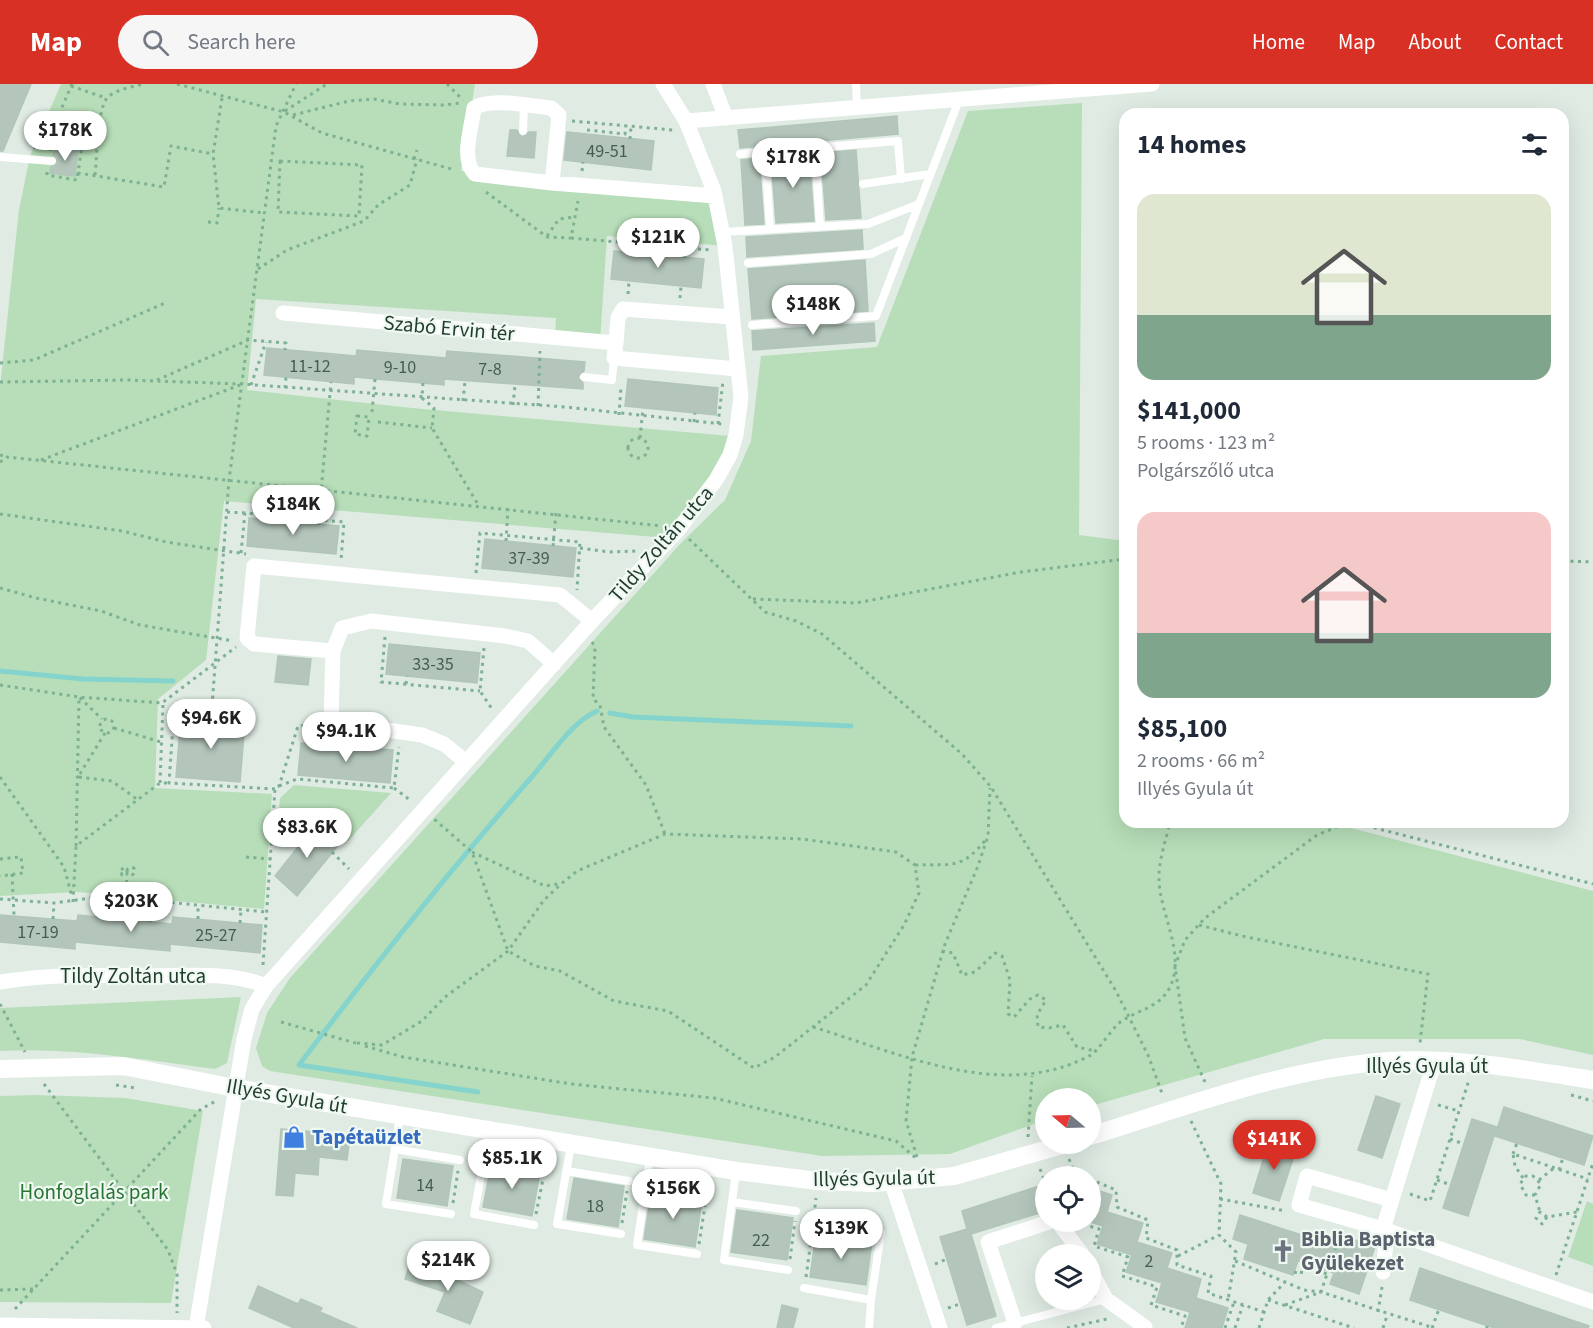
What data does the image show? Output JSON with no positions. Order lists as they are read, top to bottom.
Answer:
{
  "streets": {
    "street": ["Szabó Ervin tér", "Tildy Zoltán utca", "Illyés Gyula út"]
  },
  "crossings": [
    ["Szabó Ervin tér", "Tildy Zoltán utca"],
    ["Tildy Zoltán utca", "Illyés Gyula út"]
  ],
  "parks": ["Honfoglalás park"],
  "places": {
    "shop": ["Tapétaüzlet"],
    "church": ["Biblia Baptista Gyülekezet"]
  },
  "house_numbers": [
    "49-51",
    "11-12",
    "9-10",
    "7-8",
    "37-39",
    "33-35",
    "17-19",
    "25-27",
    "14",
    "18",
    "22",
    "2"
  ],
  "north": "left",
  "page": {
    "header": "Map",
    "search": "Search here",
    "nav": [
      "Home",
      "Map",
      "About",
      "Contact"
    ],
    "heading": "14 homes",
    "price": [
      "$178K",
      "$178K",
      "$121K",
      "$148K",
      "$184K",
      "$94.6K",
      "$94.1K",
      "$83.6K",
      "$203K",
      "$141K",
      "$85.1K",
      "$156K",
      "$139K",
      "$214K"
    ],
    "list": [
      {
        "name": "$141,000",
        "note": "5 rooms · 123 m² · Polgárszőlő utca"
      },
      {
        "name": "$85,100",
        "note": "2 rooms · 66 m² · Illyés Gyula út"
      }
    ]
  }
}
